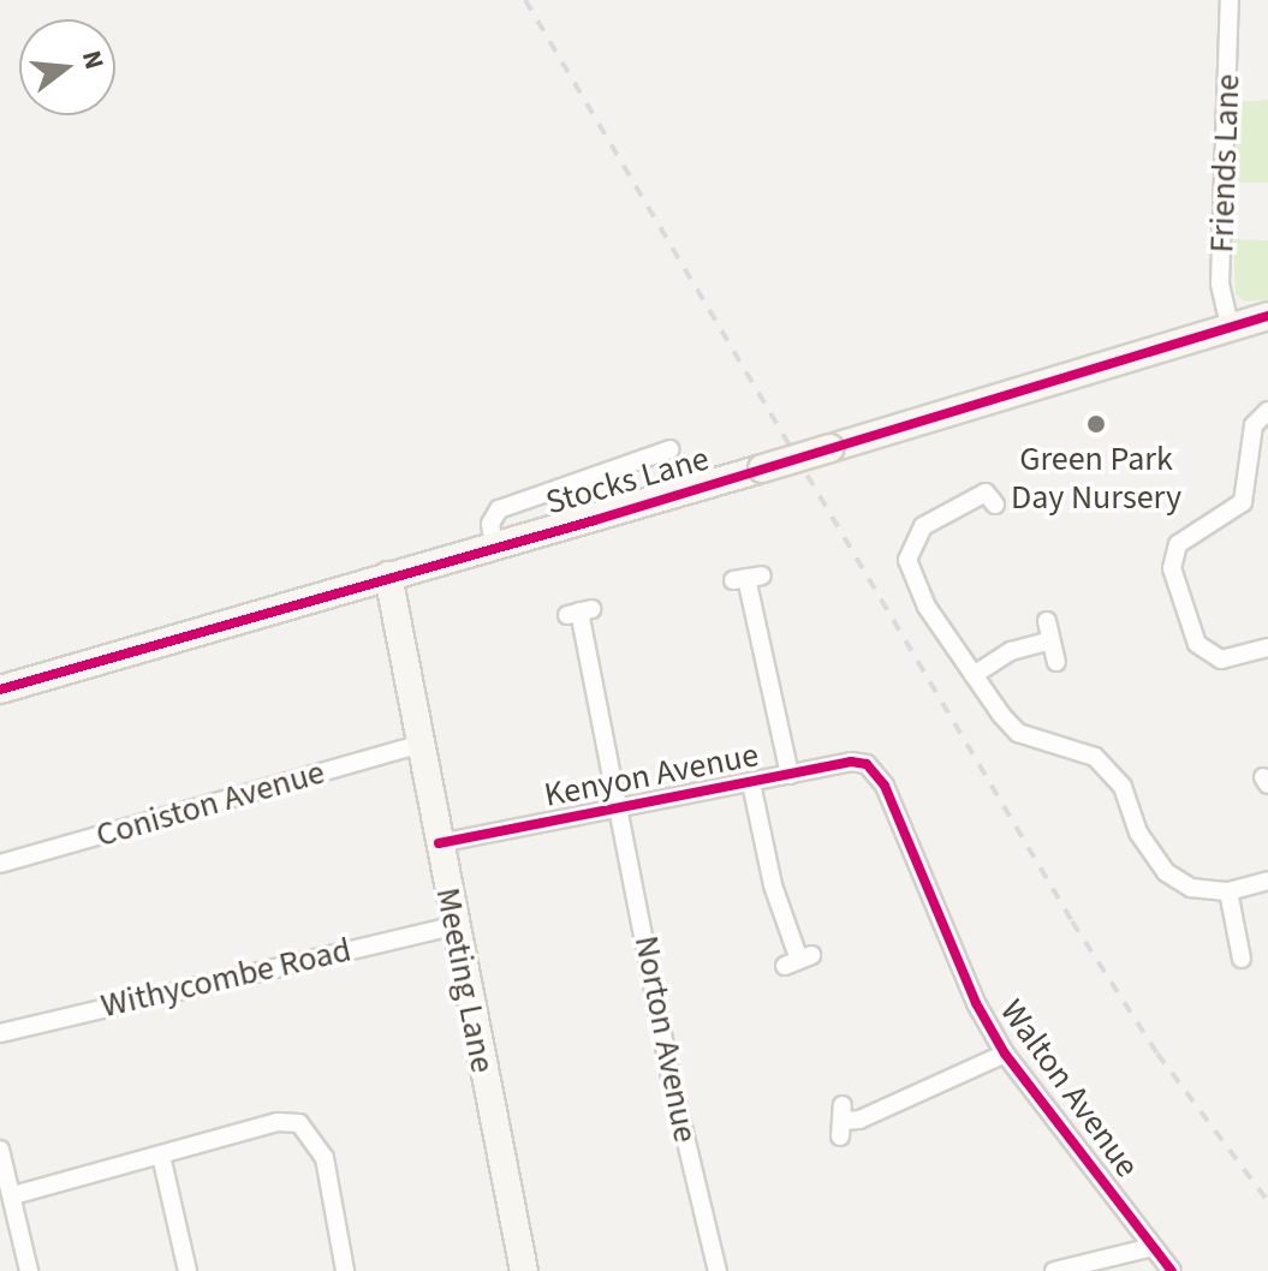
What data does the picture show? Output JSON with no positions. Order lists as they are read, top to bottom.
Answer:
{
  "streets": {
    "street": [
      "Friends Lane",
      "Stocks Lane",
      "Kenyon Avenue",
      "Coniston Avenue",
      "Withycombe Road",
      "Meeting Lane",
      "Norton Avenue",
      "Walton Avenue"
    ]
  },
  "crossings": [
    ["Friends Lane", "Stocks Lane"],
    ["Stocks Lane", "Meeting Lane"],
    ["Kenyon Avenue", "Meeting Lane"],
    ["Kenyon Avenue", "Norton Avenue"],
    ["Kenyon Avenue", "Walton Avenue"],
    ["Coniston Avenue", "Meeting Lane"],
    ["Withycombe Road", "Meeting Lane"]
  ],
  "places": ["Green Park Day Nursery"],
  "north": "right"
}
